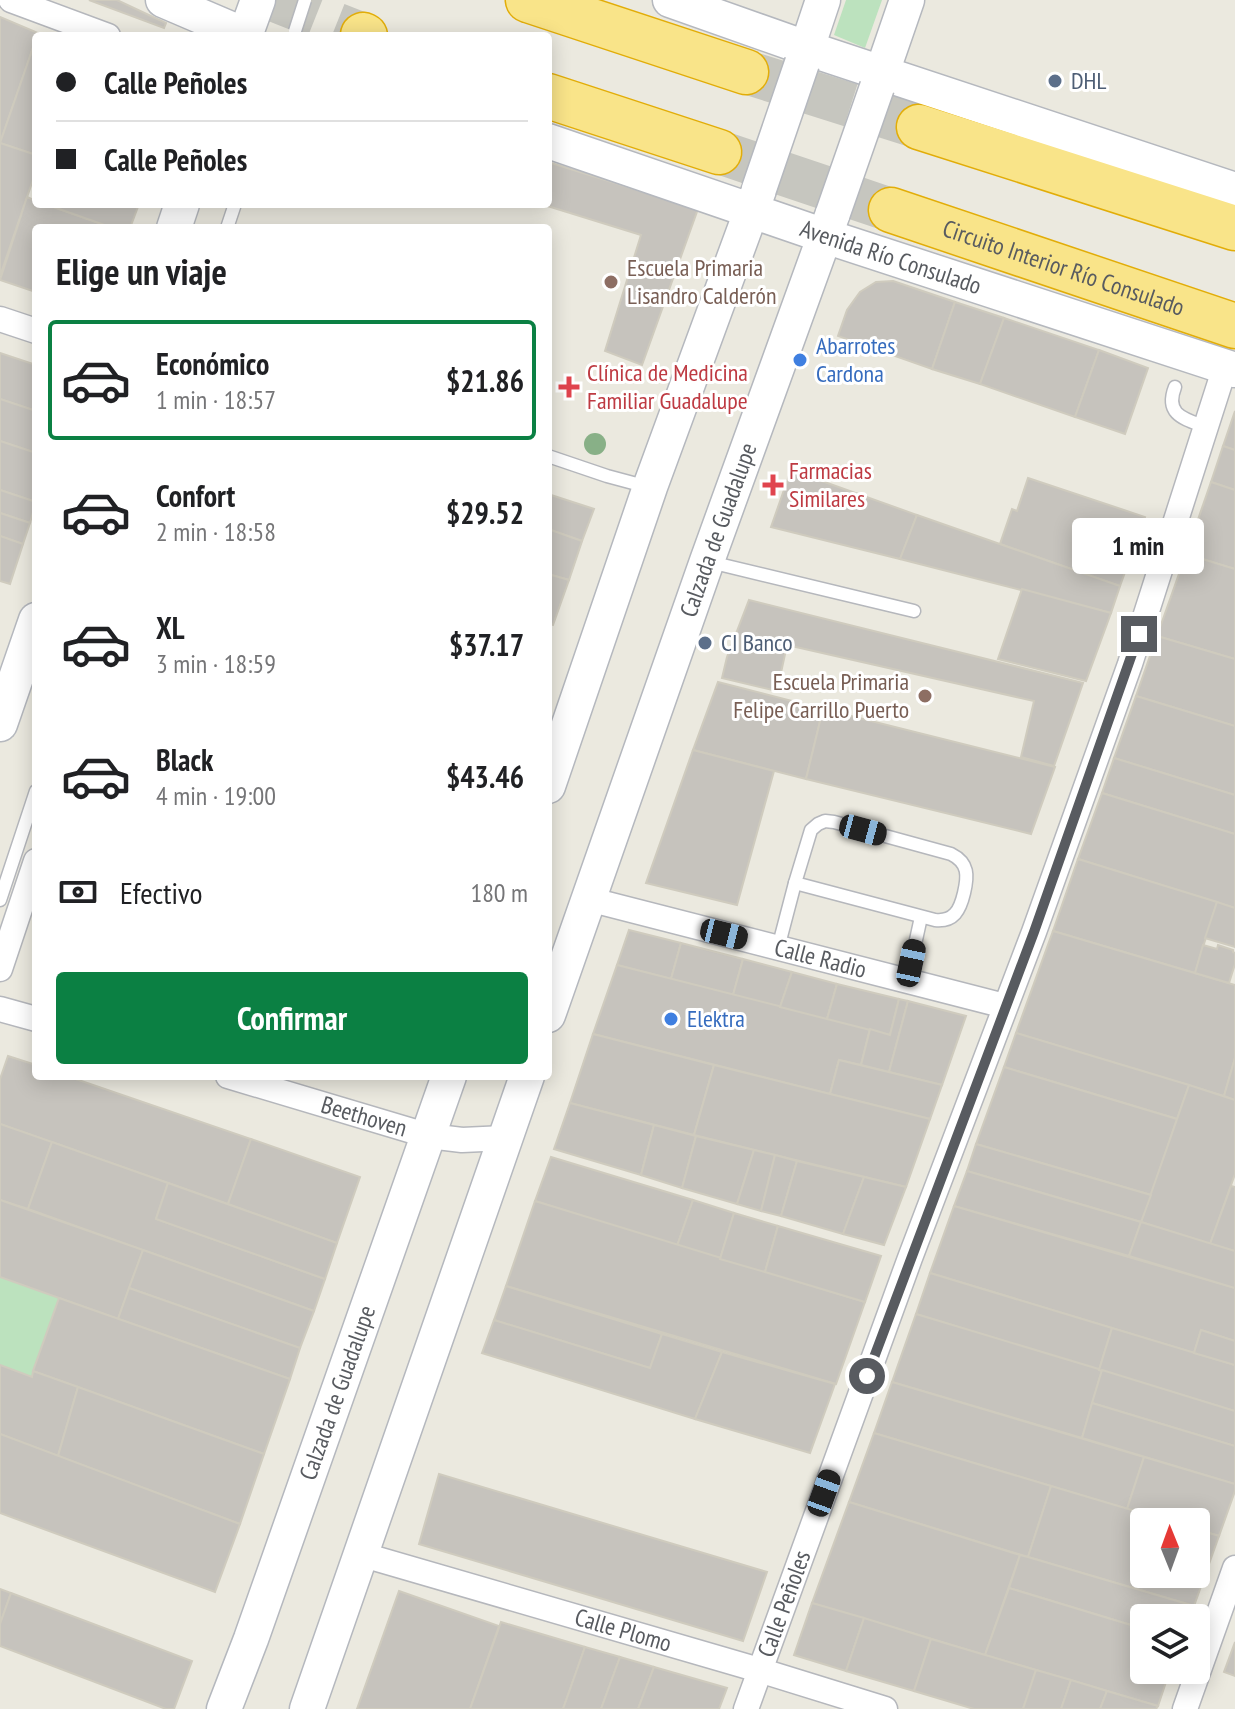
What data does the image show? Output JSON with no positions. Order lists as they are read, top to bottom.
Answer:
{
  "streets": {
    "highway": ["Circuito Interior Río Consulado"],
    "main road": ["Avenida Río Consulado", "Calzada de Guadalupe"],
    "street": [
      "Calle Radio",
      "Beethoven",
      "Calle Peñoles",
      "Calle Plomo"
    ]
  },
  "crossings": [
    ["Avenida Río Consulado", "Calzada de Guadalupe"],
    ["Avenida Río Consulado", "Calle Peñoles"],
    ["Calzada de Guadalupe", "Calle Radio"],
    ["Calzada de Guadalupe", "Beethoven"],
    ["Calle Radio", "Calle Peñoles"],
    ["Calle Peñoles", "Calle Plomo"]
  ],
  "places": {
    "other": [
      "DHL",
      "Escuela Primaria Lisandro Calderón",
      "Abarrotes Cardona",
      "CI Banco",
      "Escuela Primaria Felipe Carrillo Puerto",
      "Elektra"
    ],
    "health": ["Clínica de Medicina Familiar Guadalupe", "Farmacias Similares"]
  },
  "north": "top",
  "page": {
    "banner": ["Calle Peñoles", "Calle Peñoles"],
    "heading": "Elige un viaje",
    "list": [
      {
        "name": "Económico",
        "note": "1 min · 18:57",
        "value": "$21.86"
      },
      {
        "name": "Confort",
        "note": "2 min · 18:58",
        "value": "$29.52"
      },
      {
        "name": "XL",
        "note": "3 min · 18:59",
        "value": "$37.17"
      },
      {
        "name": "Black",
        "note": "4 min · 19:00",
        "value": "$43.46"
      }
    ],
    "bubble": "1 min",
    "pay": ["Efectivo", "180 m"],
    "buttons": "Confirmar"
  }
}
